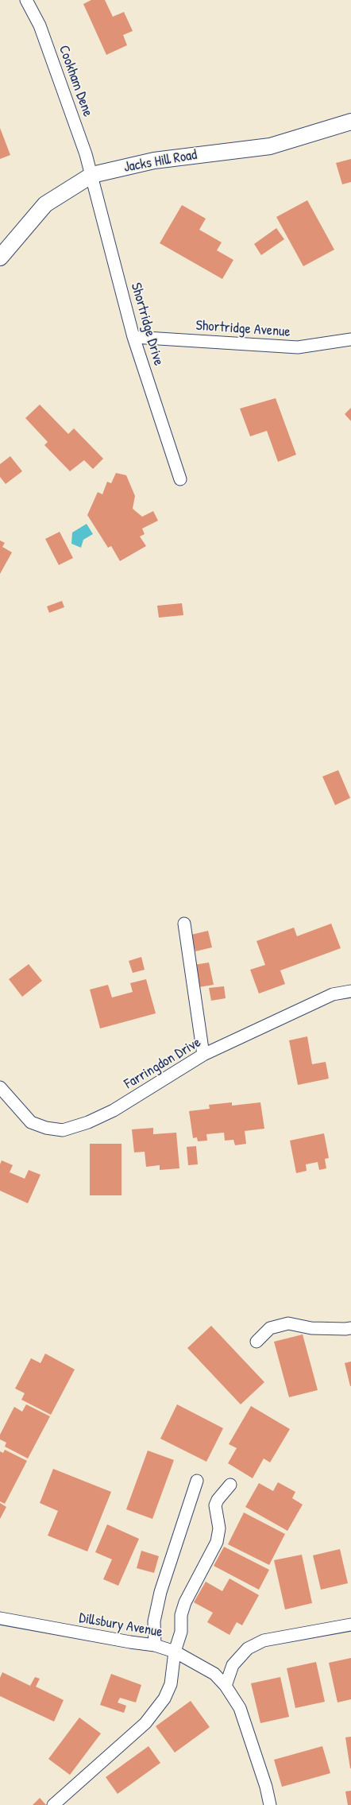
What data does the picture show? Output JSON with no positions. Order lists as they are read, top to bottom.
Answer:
{
  "streets": {
    "street": [
      "Cookham Dene",
      "Jacks Hill Road",
      "Shortridge Drive",
      "Shortridge Avenue",
      "Farringdon Drive",
      "Dillsbury Avenue"
    ]
  },
  "crossings": [
    ["Cookham Dene", "Jacks Hill Road"],
    ["Cookham Dene", "Shortridge Drive"],
    ["Jacks Hill Road", "Shortridge Drive"],
    ["Shortridge Drive", "Shortridge Avenue"]
  ]
}
